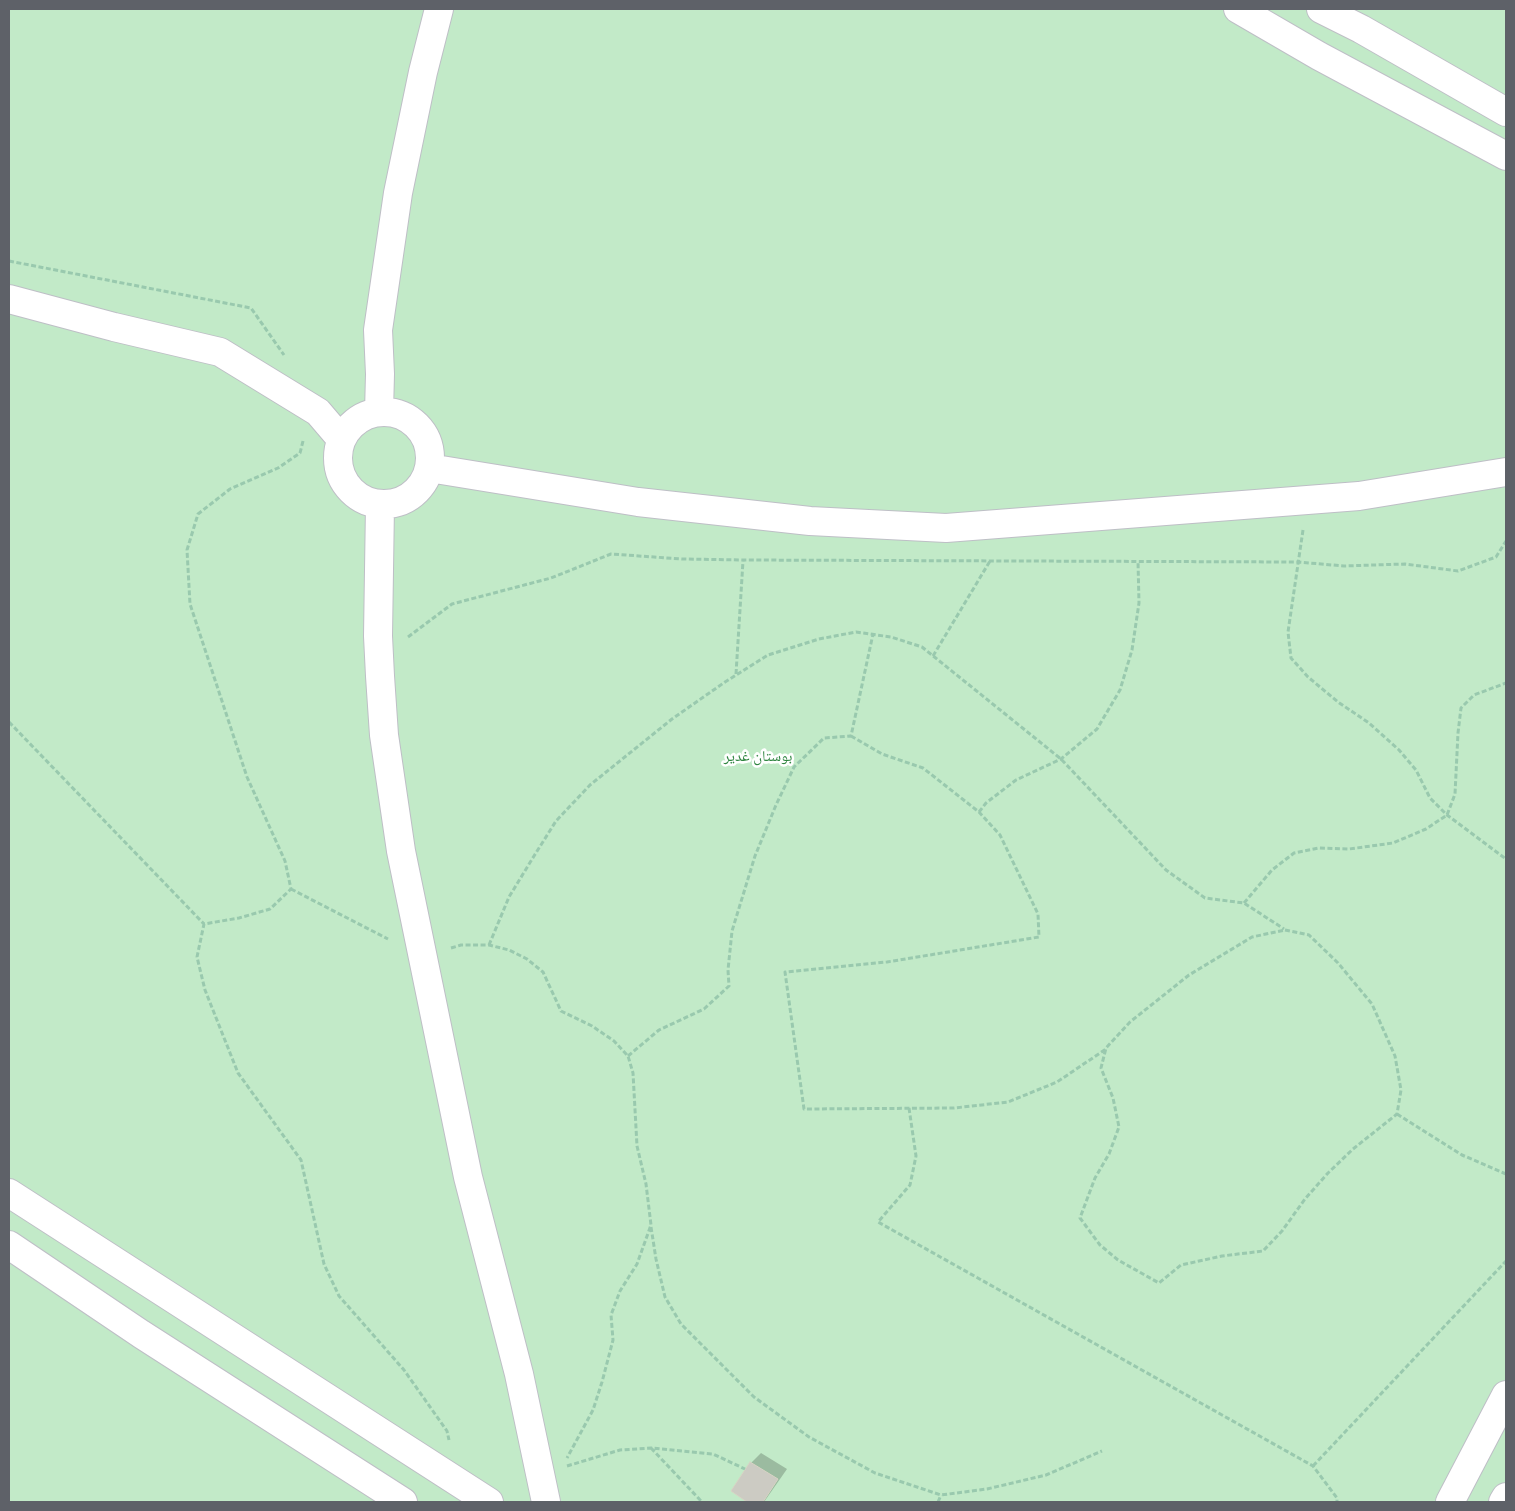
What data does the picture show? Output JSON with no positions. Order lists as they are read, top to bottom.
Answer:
{
  "parks": ["بوستان غدیر"]
}
